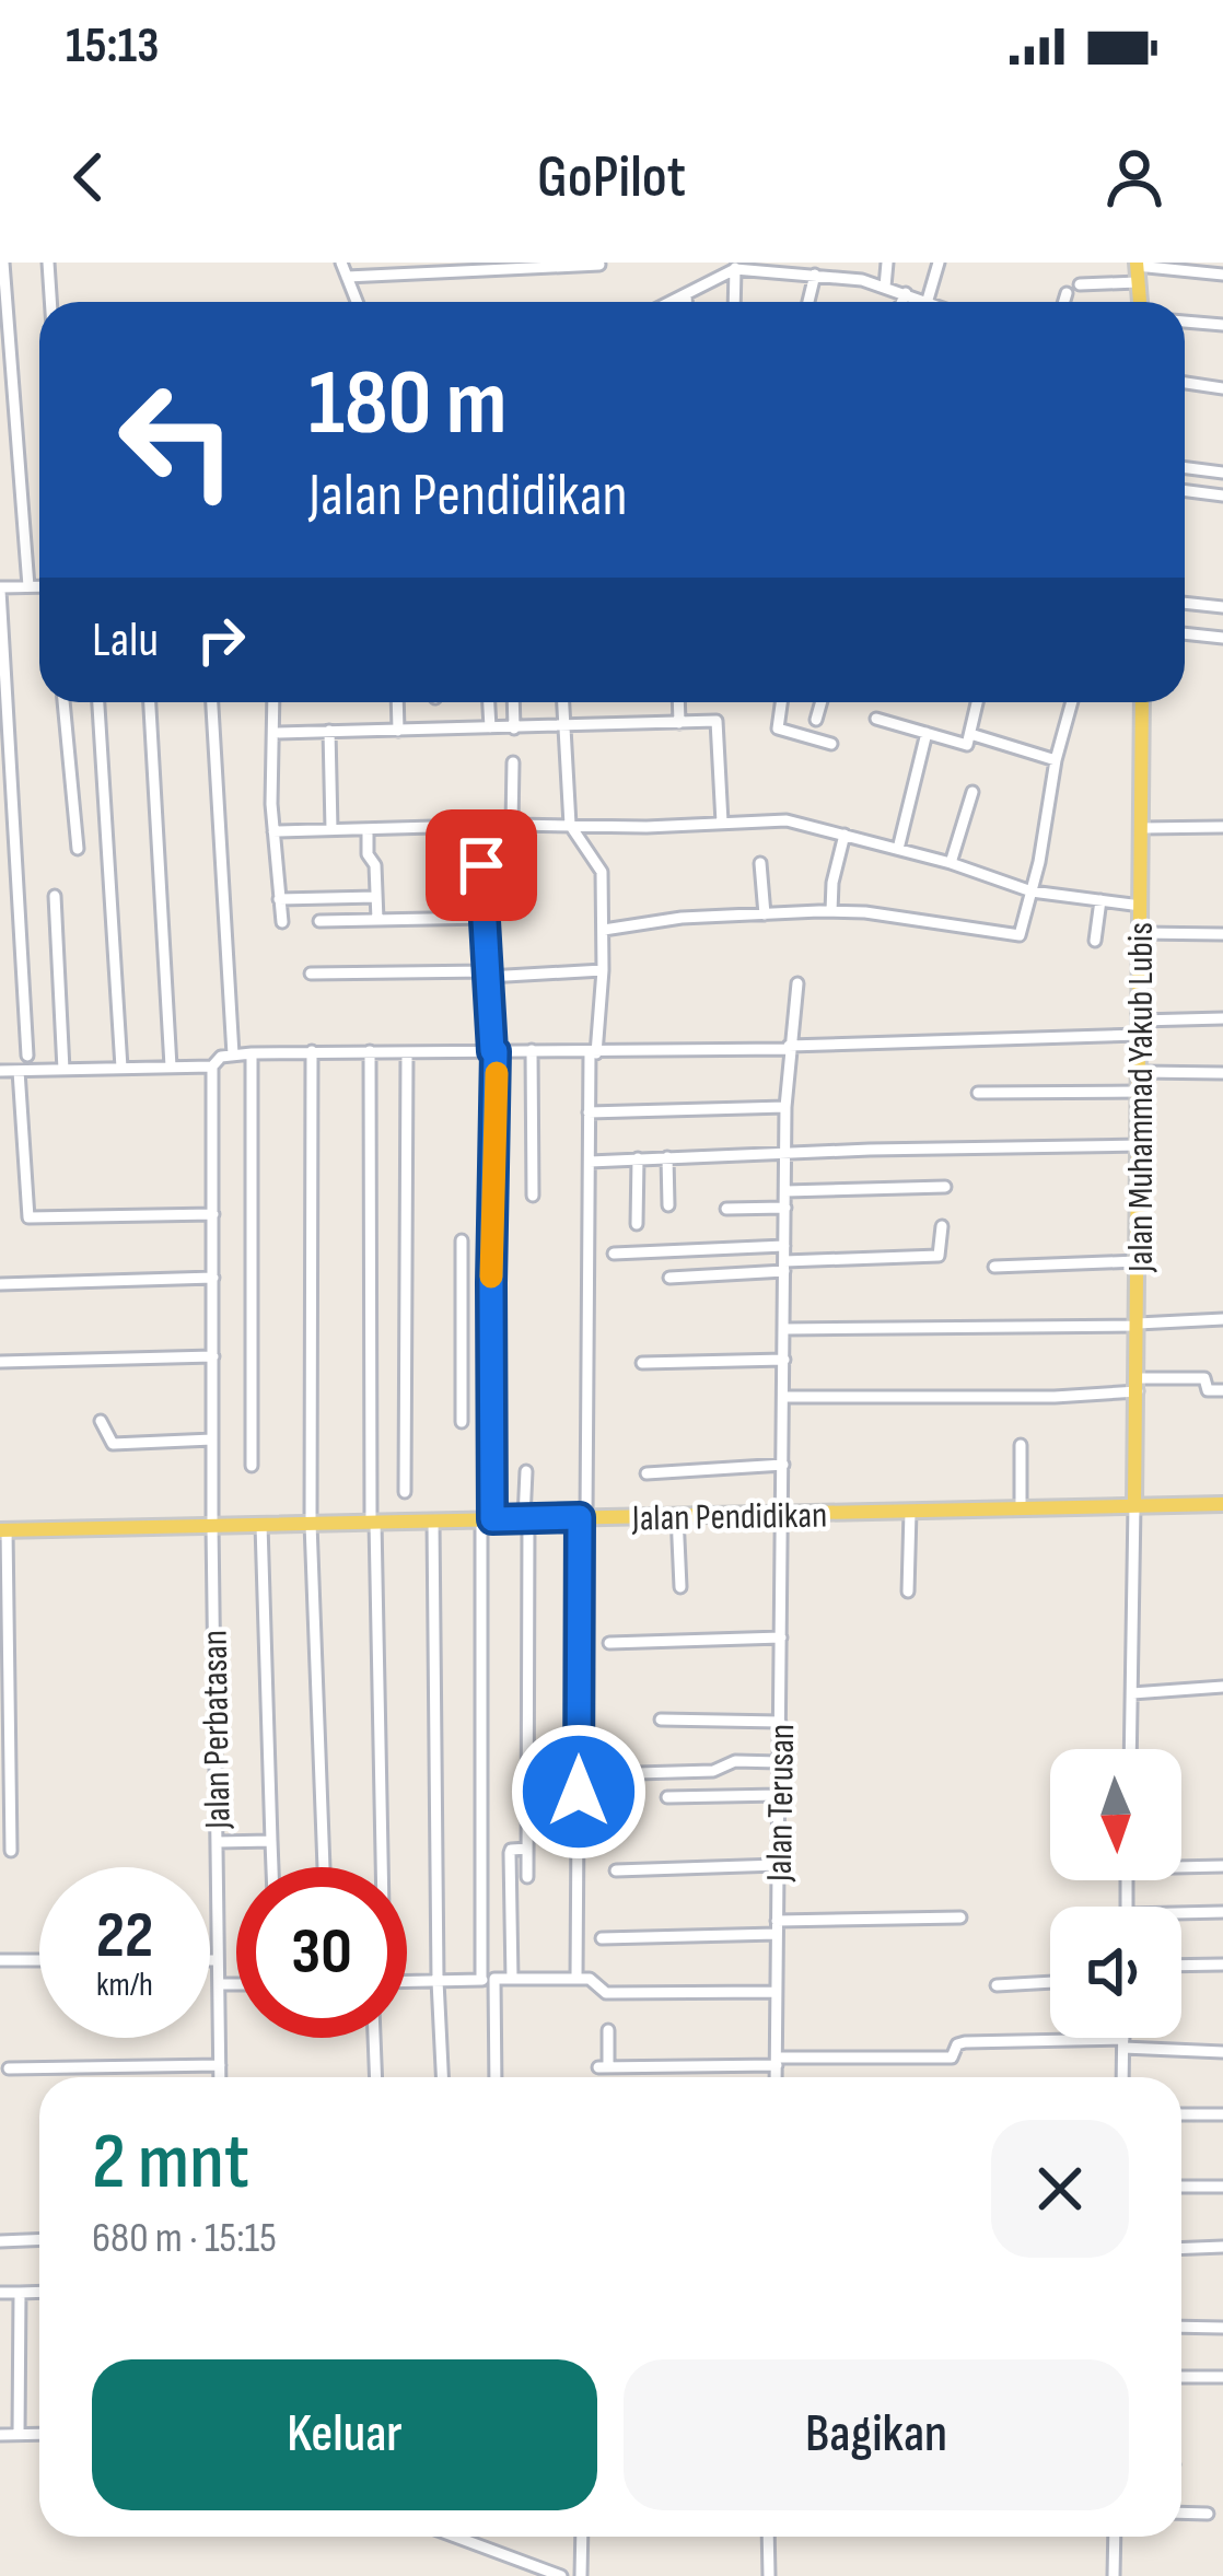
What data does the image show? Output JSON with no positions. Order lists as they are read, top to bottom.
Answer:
{
  "streets": {
    "main road": ["Jalan Muhammad Yakub Lubis", "Jalan Pendidikan"],
    "street": ["Jalan Perbatasan", "Jalan Terusan"]
  },
  "crossings": [
    ["Jalan Muhammad Yakub Lubis", "Jalan Pendidikan"],
    ["Jalan Pendidikan", "Jalan Perbatasan"],
    ["Jalan Pendidikan", "Jalan Terusan"]
  ],
  "north": "bottom",
  "page": {
    "status": "15:13",
    "header": "GoPilot",
    "turn": ["180 m", "Jalan Pendidikan"],
    "then": "Lalu",
    "speed": "22 km/h",
    "limit": "30",
    "heading": ["2 mnt", "680 m · 15:15"],
    "buttons": ["Keluar", "Bagikan"]
  }
}
